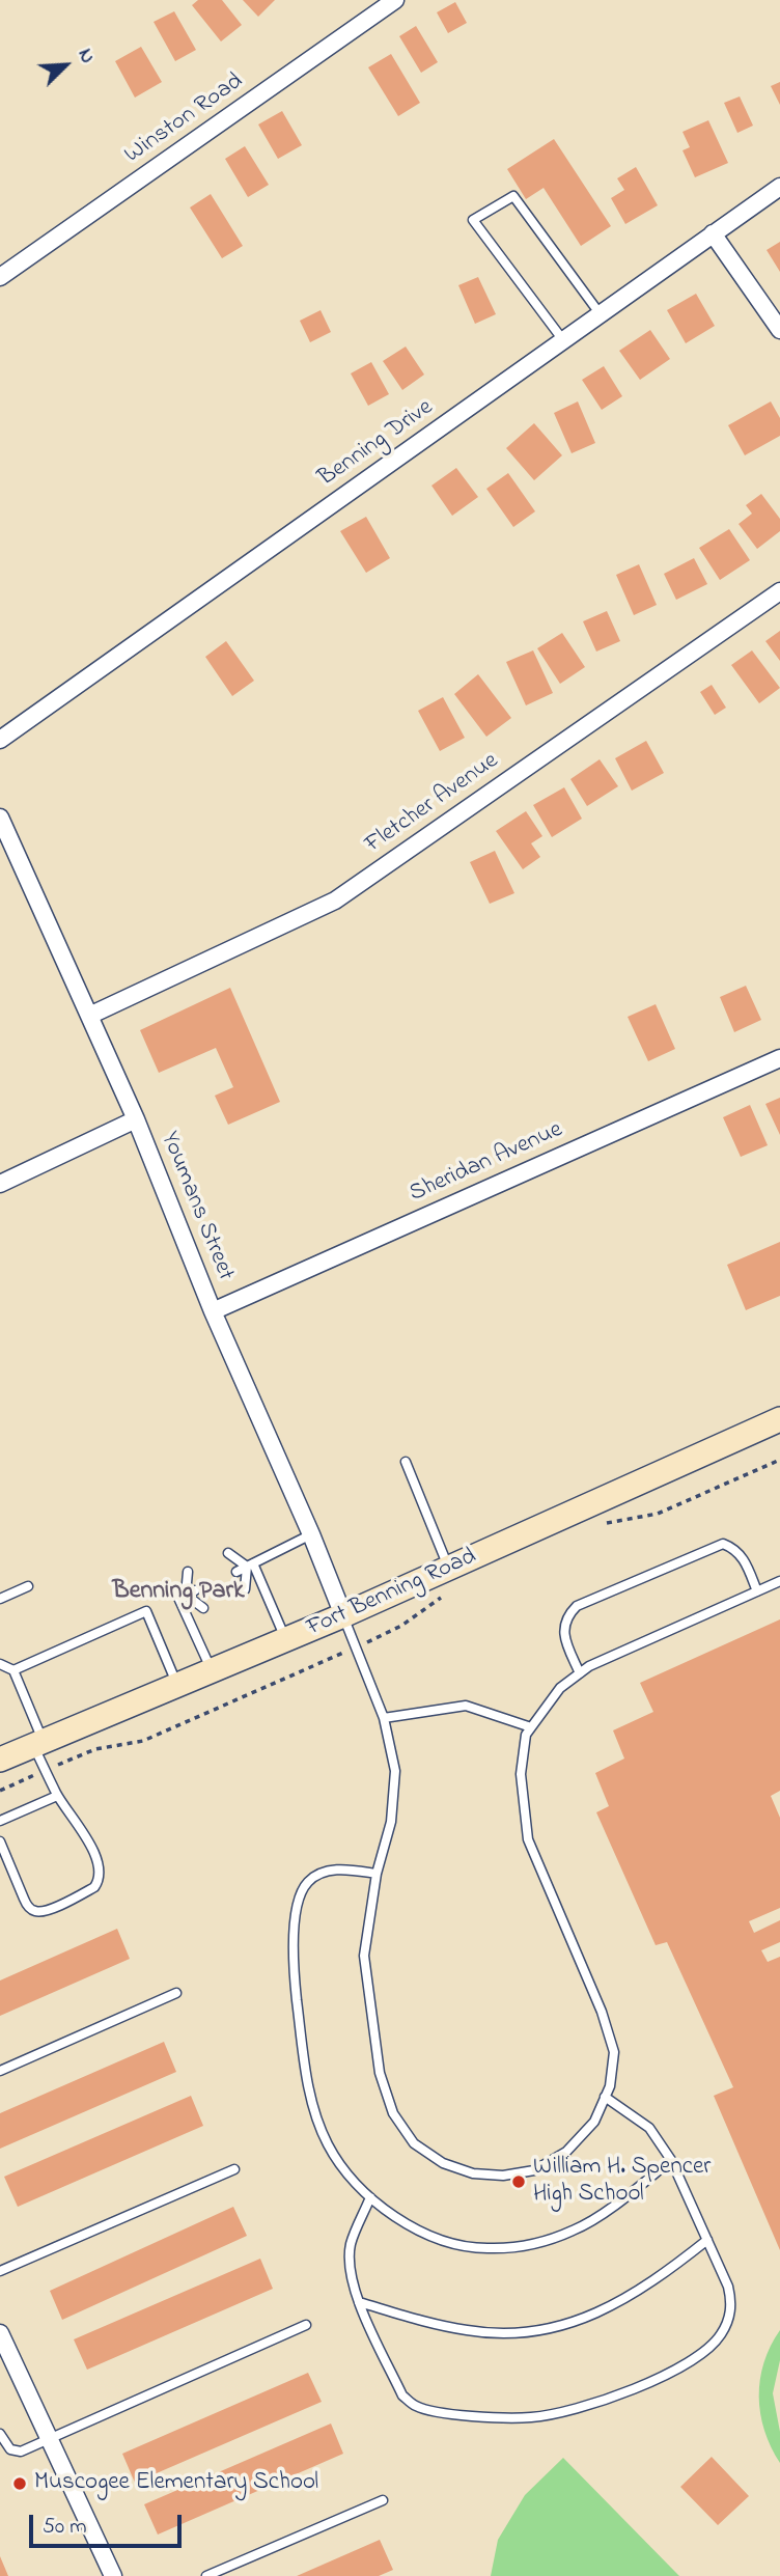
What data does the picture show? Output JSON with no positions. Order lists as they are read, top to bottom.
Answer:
{
  "streets": {
    "street": [
      "Winston Road",
      "Benning Drive",
      "Fletcher Avenue",
      "Sheridan Avenue",
      "Youmans Street",
      "Fort Benning Road"
    ]
  },
  "crossings": [
    ["Fletcher Avenue", "Youmans Street"],
    ["Sheridan Avenue", "Youmans Street"],
    ["Youmans Street", "Fort Benning Road"]
  ],
  "districts": ["Benning Park"],
  "places": ["William H. Spencer High School", "Muscogee Elementary School"],
  "scale_bar": "50 m",
  "north": "top right"
}
